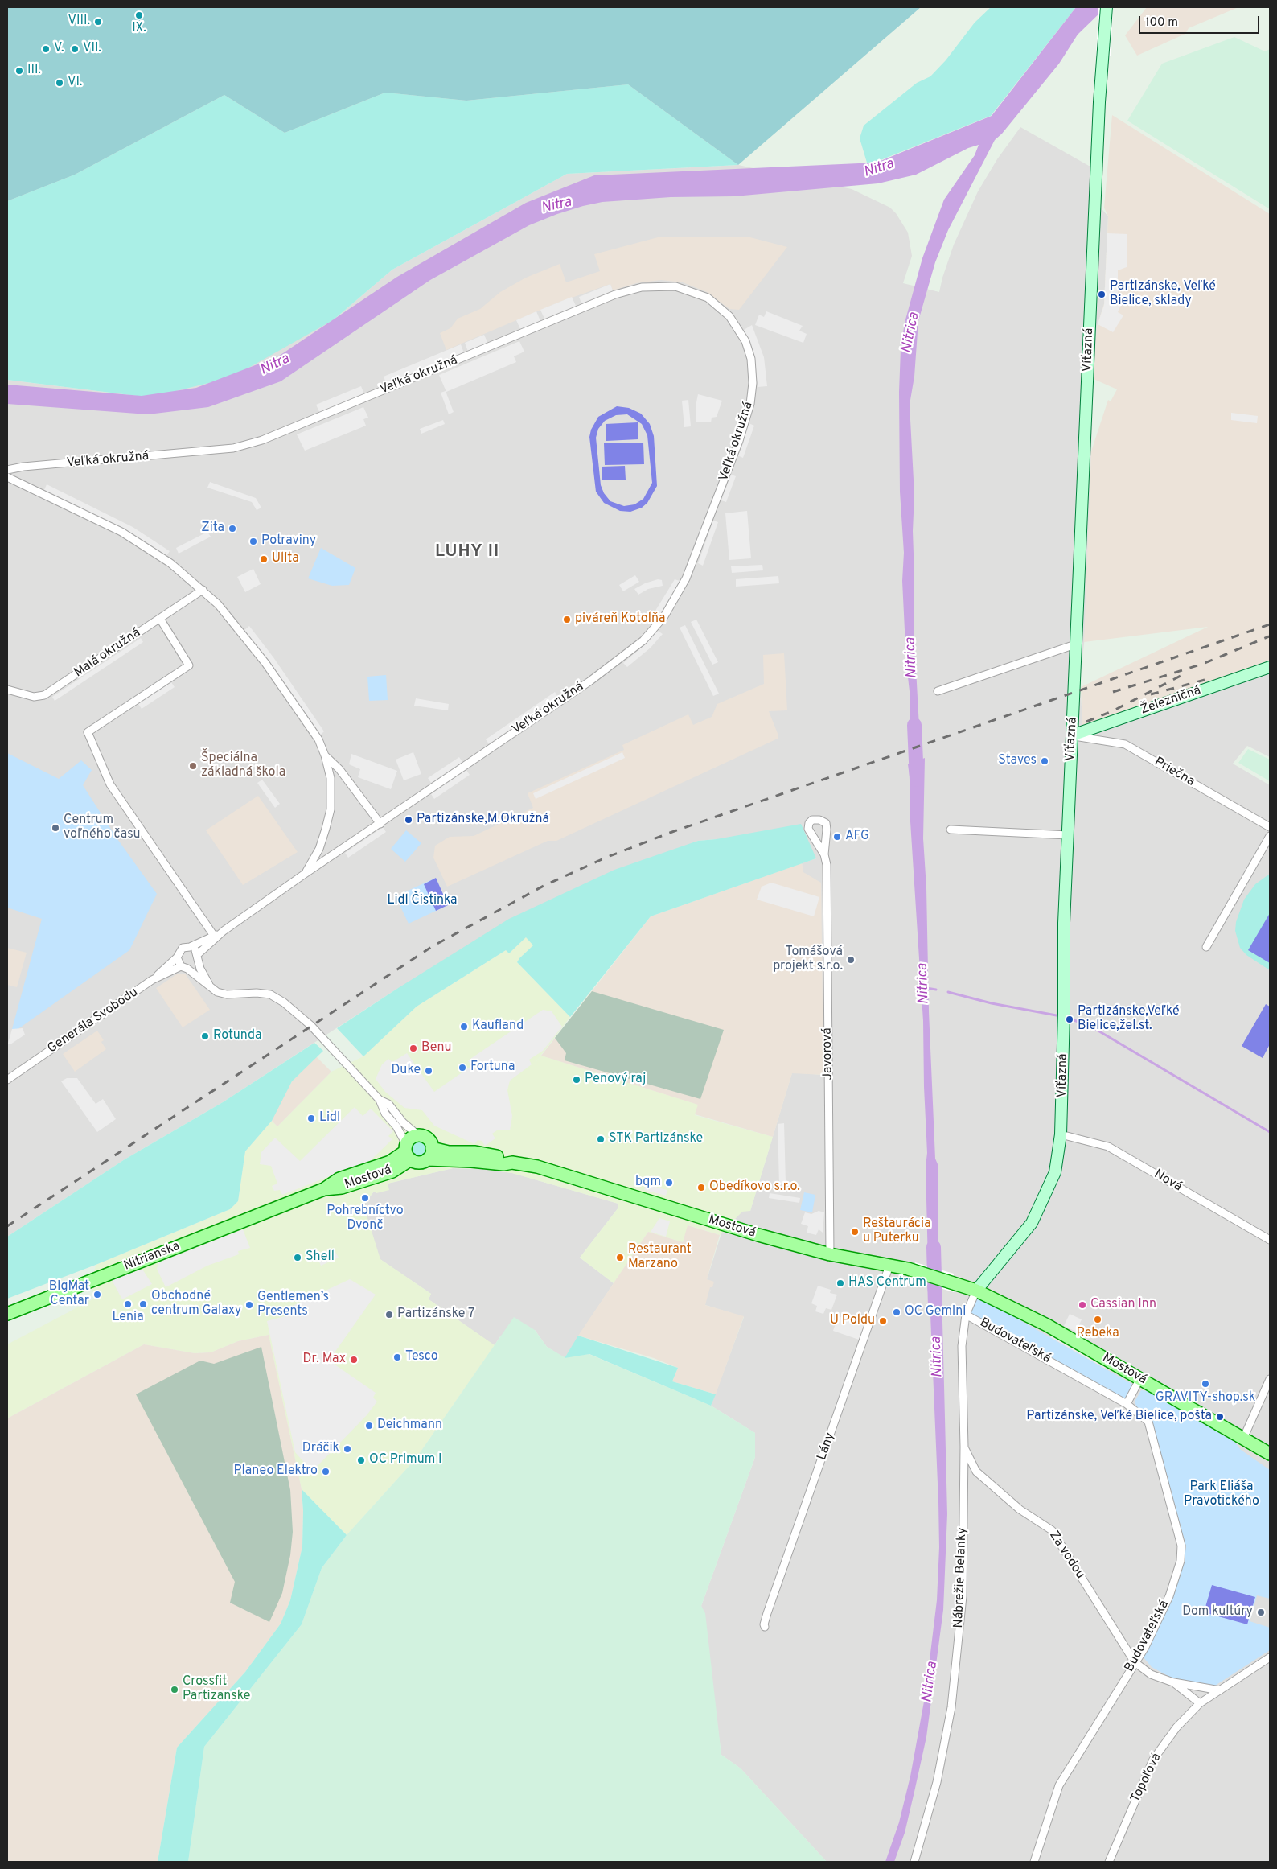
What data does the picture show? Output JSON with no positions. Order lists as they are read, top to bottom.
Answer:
{
  "streets": {
    "main road": [
      "Víťazná",
      "Železničná",
      "Mostová",
      "Nitrianska"
    ],
    "street": [
      "Veľká okružná",
      "Malá okružná",
      "Priečna",
      "Generála Svobodu",
      "Javorová",
      "Nová",
      "Budovateľská",
      "Lány",
      "Za vodou",
      "Nábrežie Belanky",
      "Topoľová"
    ]
  },
  "crossings": [
    ["Víťazná", "Železničná"],
    ["Víťazná", "Priečna"],
    ["Víťazná", "Mostová"],
    ["Víťazná", "Nová"],
    ["Víťazná", "Nábrežie Belanky"],
    ["Železničná", "Priečna"],
    ["Javorová", "Mostová"],
    ["Mostová", "Nitrianska"],
    ["Mostová", "Lány"],
    ["Mostová", "Nábrežie Belanky"],
    ["Budovateľská", "Za vodou"],
    ["Budovateľská", "Nábrežie Belanky"],
    ["Za vodou", "Nábrežie Belanky"]
  ],
  "districts": ["LUHY II"],
  "water": ["Nitra", "Nitrica"],
  "parks": ["Lidl Čistinka", "Park Eliáša Pravotického"],
  "places": [
    "IX.",
    "VIII.",
    "V.",
    "VII.",
    "III.",
    "VI.",
    "Partizánske, Veľké Bielice, sklady",
    "Zita",
    "Potraviny",
    "Ulita",
    "piváreň Kotolňa",
    "Staves",
    "Špeciálna základná škola",
    "Partizánske,M.Okružná",
    "Centrum voľného času",
    "AFG",
    "Tomášová projekt s.r.o.",
    "Partizánske,Veľké Bielice,žel.st.",
    "Kaufland",
    "Rotunda",
    "Benu",
    "Fortuna",
    "Duke",
    "Penový raj",
    "Lidl",
    "STK Partizánske",
    "bqm",
    "Obedíkovo s.r.o.",
    "Pohrebníctvo Dvonč",
    "Reštaurácia u Puterku",
    "Shell",
    "Restaurant Marzano",
    "HAS Centrum",
    "BigMat Centar",
    "Lenia",
    "Obchodné centrum Galaxy",
    "Gentlemen’s Presents",
    "Cassian Inn",
    "OC Gemini",
    "Partizánske 7",
    "Rebeka",
    "U Poldu",
    "Tesco",
    "Dr. Max",
    "GRAVITY-shop.sk",
    "Partizánske, Veľké Bielice, pošta",
    "Deichmann",
    "Dráčik",
    "OC Primum I",
    "Planeo Elektro",
    "Dom kultúry",
    "Crossfit Partizanske"
  ],
  "scale_bar": "100 m"
}
